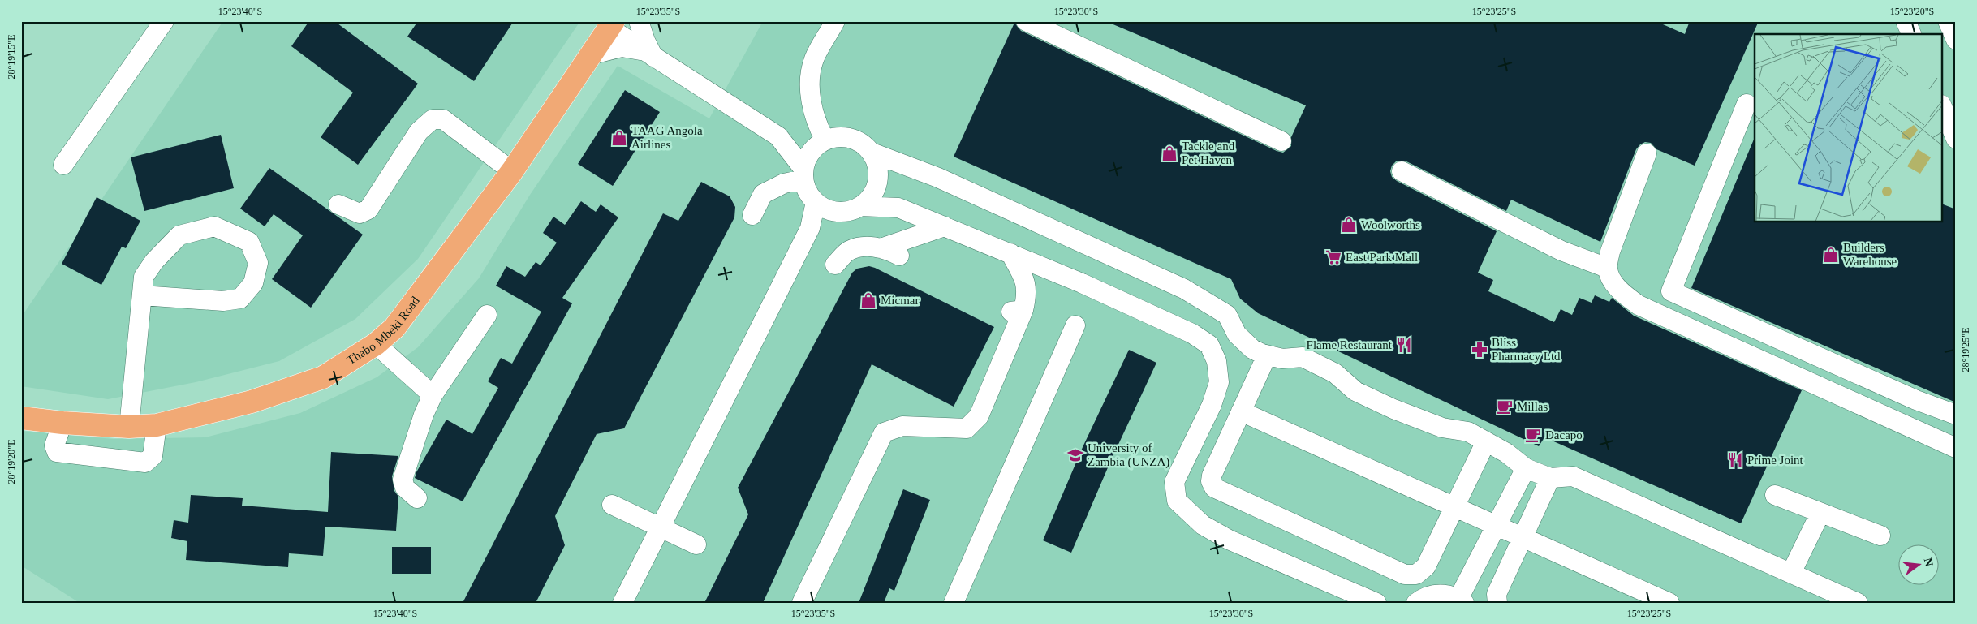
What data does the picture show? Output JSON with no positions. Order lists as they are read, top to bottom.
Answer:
{
  "streets": {
    "main road": ["Thabo Mbeki Road"]
  },
  "places": {
    "shop": [
      "TAAG Angola Airlines",
      "Tackle and Pet Haven",
      "Woolworths",
      "Builders Warehouse",
      "Micmar"
    ],
    "supermarket": ["East Park Mall"],
    "restaurant": ["Flame Restaurant", "Prime Joint"],
    "pharmacy": ["Bliss Pharmacy Ltd"],
    "cafe": ["Millas", "Dacapo"],
    "school or university": ["University of Zambia (UNZA)"]
  },
  "north": "right",
  "coordinates": [
    "15°23'40\"S",
    "15°23'35\"S",
    "15°23'30\"S",
    "15°23'25\"S",
    "15°23'20\"S",
    "28°19'15\"E",
    "28°19'25\"E",
    "28°19'20\"E"
  ]
}
